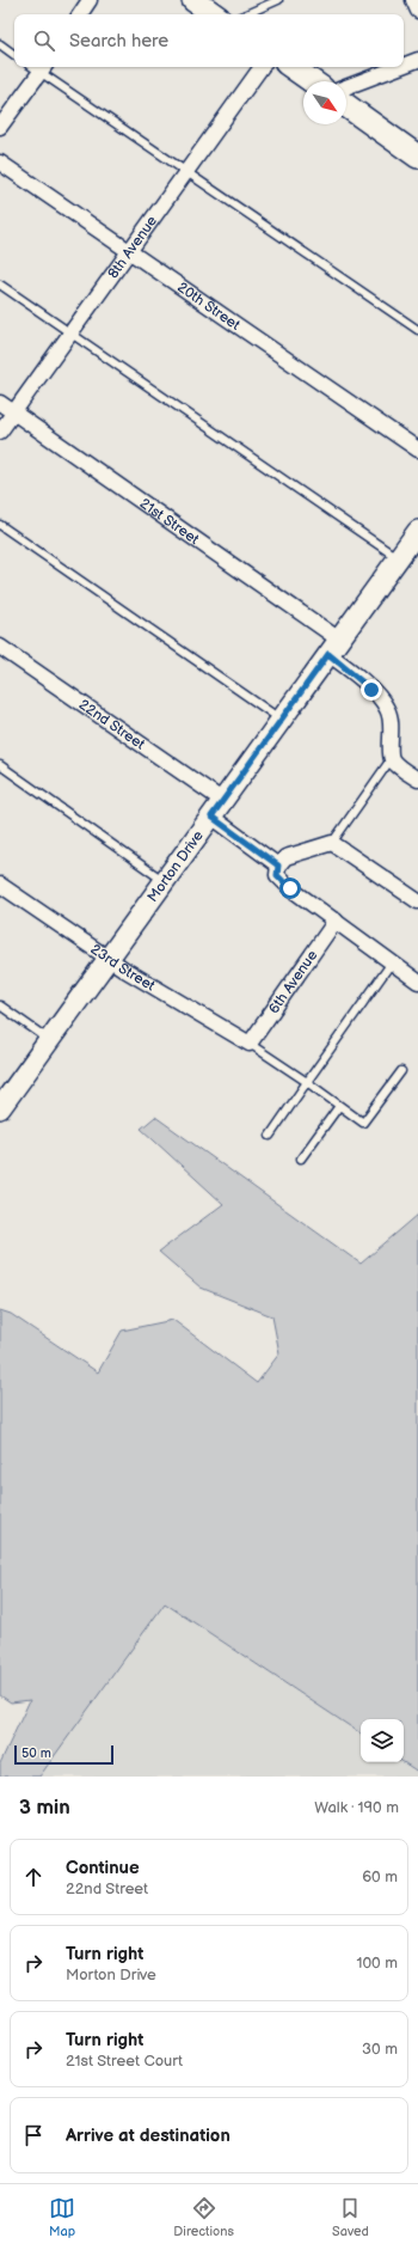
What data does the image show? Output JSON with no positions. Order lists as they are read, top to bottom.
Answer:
{
  "streets": {
    "street": [
      "8th Avenue",
      "20th Street",
      "21st Street",
      "22nd Street",
      "Morton Drive",
      "23rd Street",
      "6th Avenue"
    ]
  },
  "crossings": [
    ["8th Avenue", "20th Street"],
    ["8th Avenue", "21st Street"],
    ["21st Street", "Morton Drive"],
    ["22nd Street", "Morton Drive"],
    ["Morton Drive", "23rd Street"],
    ["23rd Street", "6th Avenue"]
  ],
  "scale_bar": "50 m",
  "north": "bottom right",
  "page": {
    "search": "Search here",
    "scale": "50 m",
    "heading": ["3 min", "Walk · 190 m"],
    "list": [
      ["Continue", "22nd Street", "60 m"],
      ["Turn right", "Morton Drive", "100 m"],
      ["Turn right", "21st Street Court", "30 m"],
      "Arrive at destination"
    ],
    "nav": ["Map", "Directions", "Saved"]
  }
}
